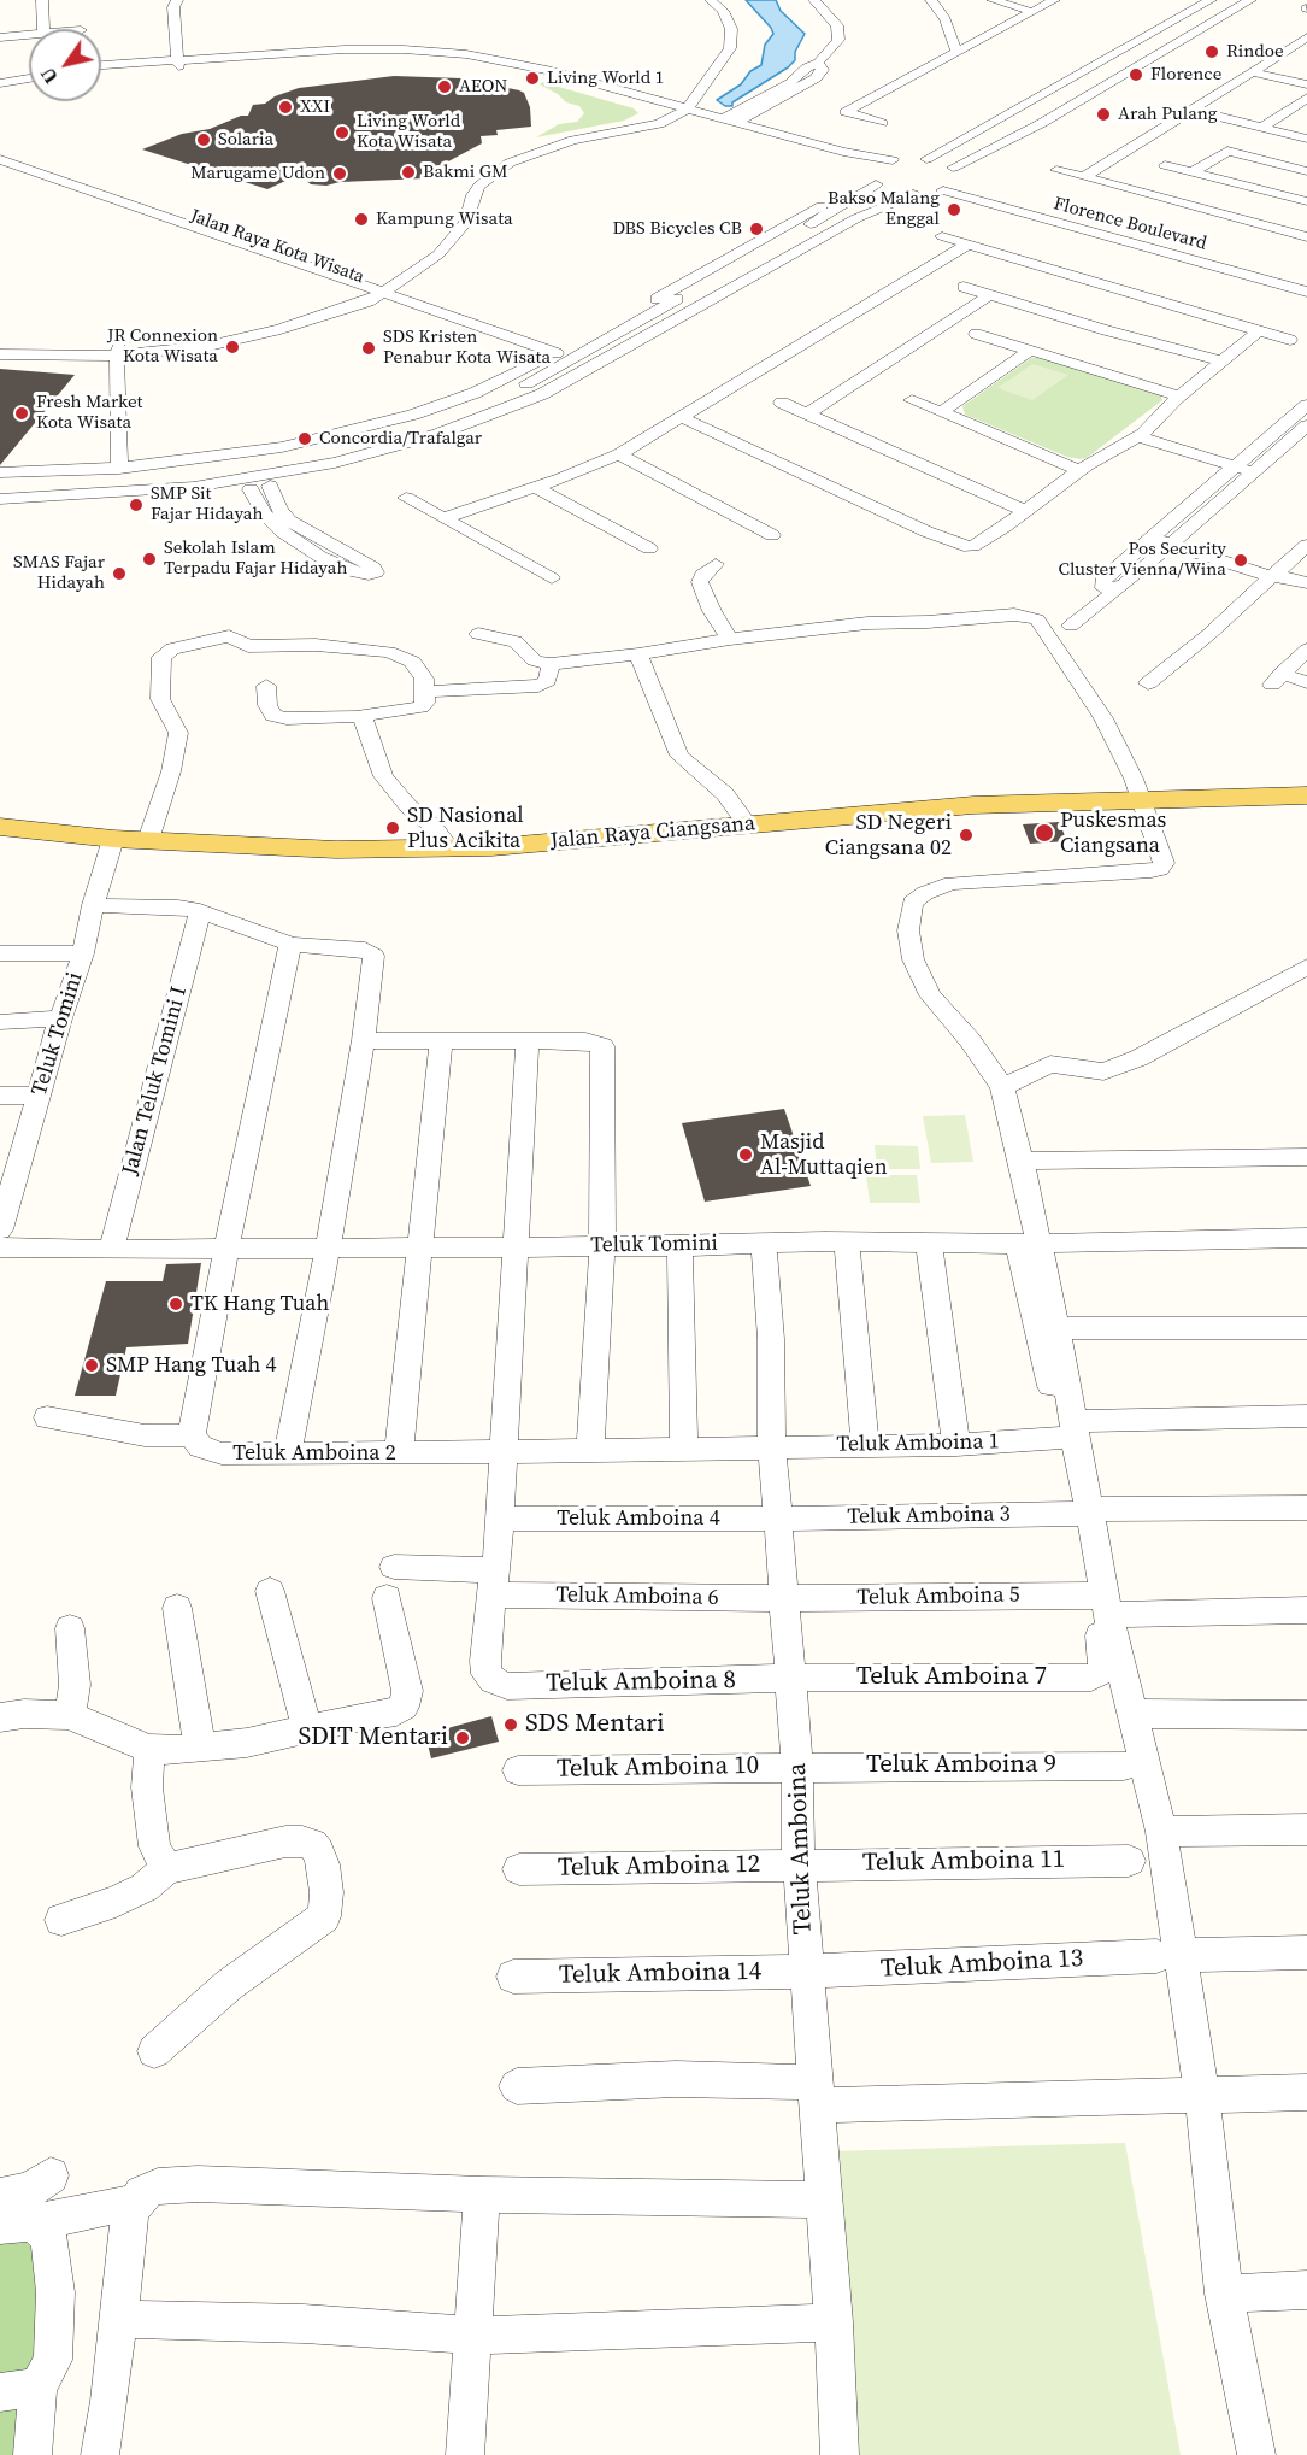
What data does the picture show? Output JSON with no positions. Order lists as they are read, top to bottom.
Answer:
{
  "streets": {
    "main road": ["Jalan Raya Ciangsana"],
    "street": [
      "Florence Boulevard",
      "Jalan Raya Kota Wisata",
      "Teluk Tomini",
      "Jalan Teluk Tomini I",
      "Teluk Amboina 1",
      "Teluk Amboina 2",
      "Teluk Amboina 3",
      "Teluk Amboina 4",
      "Teluk Amboina 6",
      "Teluk Amboina 5",
      "Teluk Amboina 7",
      "Teluk Amboina 8",
      "Teluk Amboina 9",
      "Teluk Amboina 10",
      "Teluk Amboina",
      "Teluk Amboina 11",
      "Teluk Amboina 12",
      "Teluk Amboina 13",
      "Teluk Amboina 14"
    ]
  },
  "crossings": [
    ["Jalan Raya Ciangsana", "Teluk Tomini"],
    ["Teluk Tomini", "Jalan Teluk Tomini I"],
    ["Teluk Tomini", "Teluk Amboina"],
    ["Teluk Amboina 1", "Teluk Amboina 2"],
    ["Teluk Amboina 1", "Teluk Amboina"],
    ["Teluk Amboina 2", "Teluk Amboina"],
    ["Teluk Amboina 3", "Teluk Amboina 4"],
    ["Teluk Amboina 3", "Teluk Amboina"],
    ["Teluk Amboina 4", "Teluk Amboina"],
    ["Teluk Amboina 6", "Teluk Amboina 5"],
    ["Teluk Amboina 6", "Teluk Amboina 8"],
    ["Teluk Amboina 6", "Teluk Amboina"],
    ["Teluk Amboina 5", "Teluk Amboina 7"],
    ["Teluk Amboina 5", "Teluk Amboina"],
    ["Teluk Amboina 7", "Teluk Amboina 8"],
    ["Teluk Amboina 7", "Teluk Amboina"],
    ["Teluk Amboina 8", "Teluk Amboina"],
    ["Teluk Amboina 9", "Teluk Amboina 10"],
    ["Teluk Amboina 9", "Teluk Amboina"],
    ["Teluk Amboina 10", "Teluk Amboina"],
    ["Teluk Amboina", "Teluk Amboina 11"],
    ["Teluk Amboina", "Teluk Amboina 12"],
    ["Teluk Amboina", "Teluk Amboina 13"],
    ["Teluk Amboina", "Teluk Amboina 14"],
    ["Teluk Amboina 11", "Teluk Amboina 12"],
    ["Teluk Amboina 13", "Teluk Amboina 14"]
  ],
  "places": [
    "Rindoe",
    "Florence",
    "Living World 1",
    "AEON",
    "XXI",
    "Arah Pulang",
    "Living World Kota Wisata",
    "Solaria",
    "Bakmi GM",
    "Marugame Udon",
    "Bakso Malang Enggal",
    "Kampung Wisata",
    "DBS Bicycles CB",
    "JR Connexion Kota Wisata",
    "SDS Kristen Penabur Kota Wisata",
    "Fresh Market Kota Wisata",
    "Concordia/Trafalgar",
    "SMP Sit Fajar Hidayah",
    "Sekolah Islam Terpadu Fajar Hidayah",
    "Pos Security Cluster Vienna/Wina",
    "SMAS Fajar Hidayah",
    "SD Nasional Plus Acikita",
    "Puskesmas Ciangsana",
    "SD Negeri Ciangsana 02",
    "Masjid Al-Muttaqien",
    "TK Hang Tuah",
    "SMP Hang Tuah 4",
    "SDS Mentari",
    "SDIT Mentari"
  ],
  "north": "bottom left"
}
